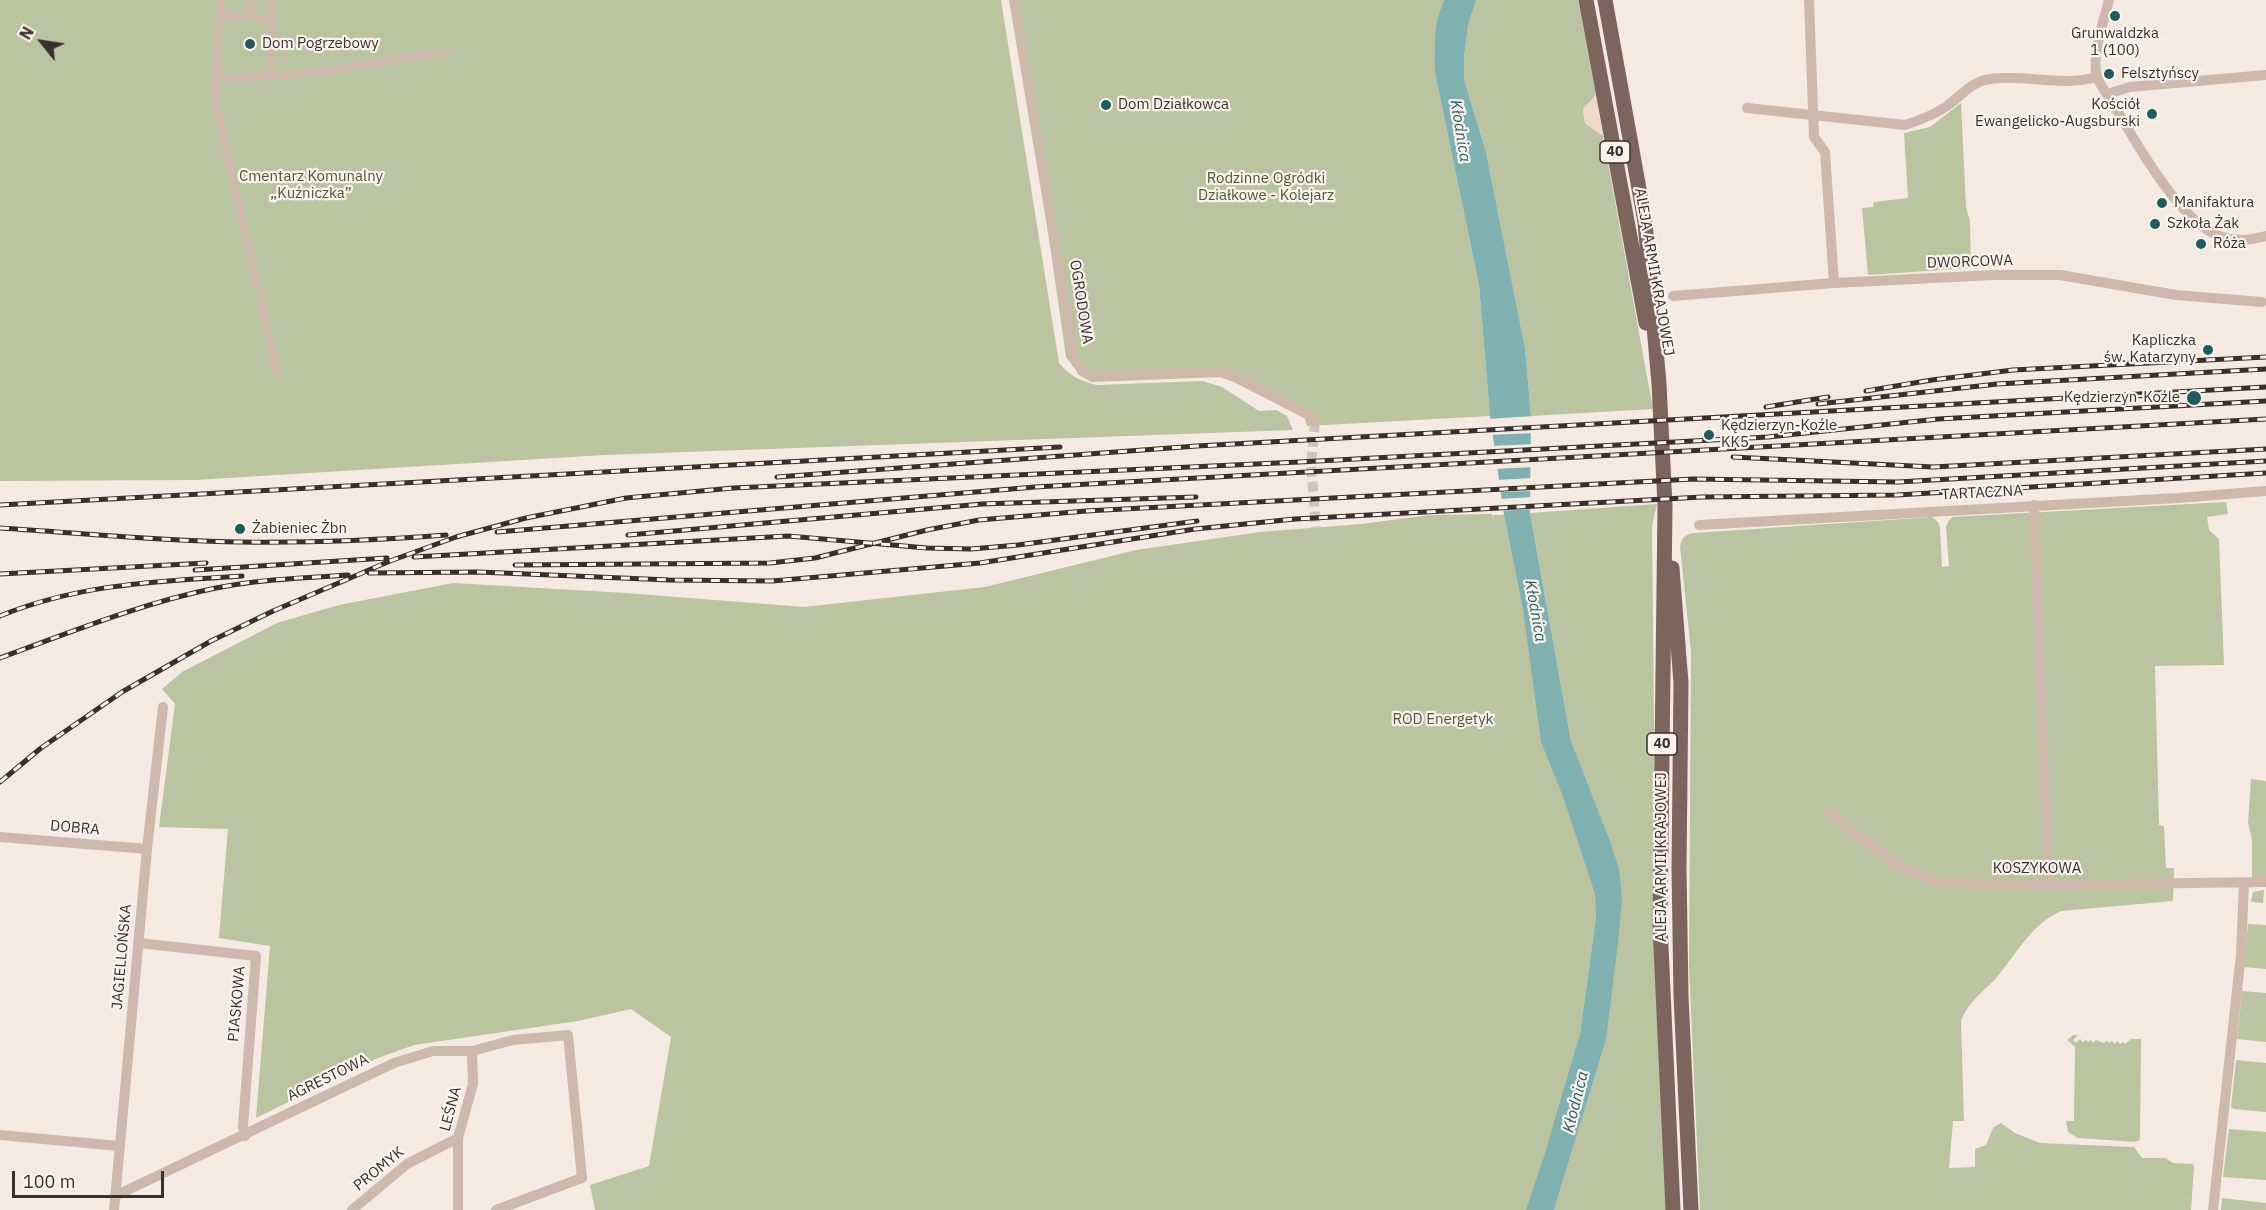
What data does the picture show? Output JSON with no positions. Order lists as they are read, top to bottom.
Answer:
{
  "streets": {
    "main road": ["40", "ALEJA ARMII KRAJOWEJ"],
    "street": [
      "DWORCOWA",
      "OGRODOWA",
      "TARTACZNA",
      "DOBRA",
      "KOSZYKOWA",
      "JAGIELLOŃSKA",
      "PIASKOWA",
      "AGRESTOWA",
      "LEŚNA",
      "PROMYK"
    ]
  },
  "crossings": [
    ["DOBRA", "JAGIELLOŃSKA"],
    ["JAGIELLOŃSKA", "PIASKOWA"],
    ["JAGIELLOŃSKA", "AGRESTOWA"],
    ["PIASKOWA", "AGRESTOWA"],
    ["AGRESTOWA", "LEŚNA"],
    ["LEŚNA", "PROMYK"]
  ],
  "water": ["Kłodnica"],
  "parks": ["Cmentarz Komunalny „Kuźniczka”", "Rodzinne Ogródki Działkowe - Kolejarz", "ROD Energetyk"],
  "places": [
    "Grunwaldzka 1 (100)",
    "Dom Pogrzebowy",
    "Felsztyńscy",
    "Dom Działkowca",
    "Kościół Ewangelicko-Augsburski",
    "Manifaktura",
    "Szkoła Żak",
    "Róża",
    "Kapliczka św. Katarzyny",
    "Kędzierzyn-Koźle",
    "Kędzierzyn-Koźle KK5",
    "Żabieniec Żbn"
  ],
  "scale_bar": "100 m",
  "north": "top left"
}
